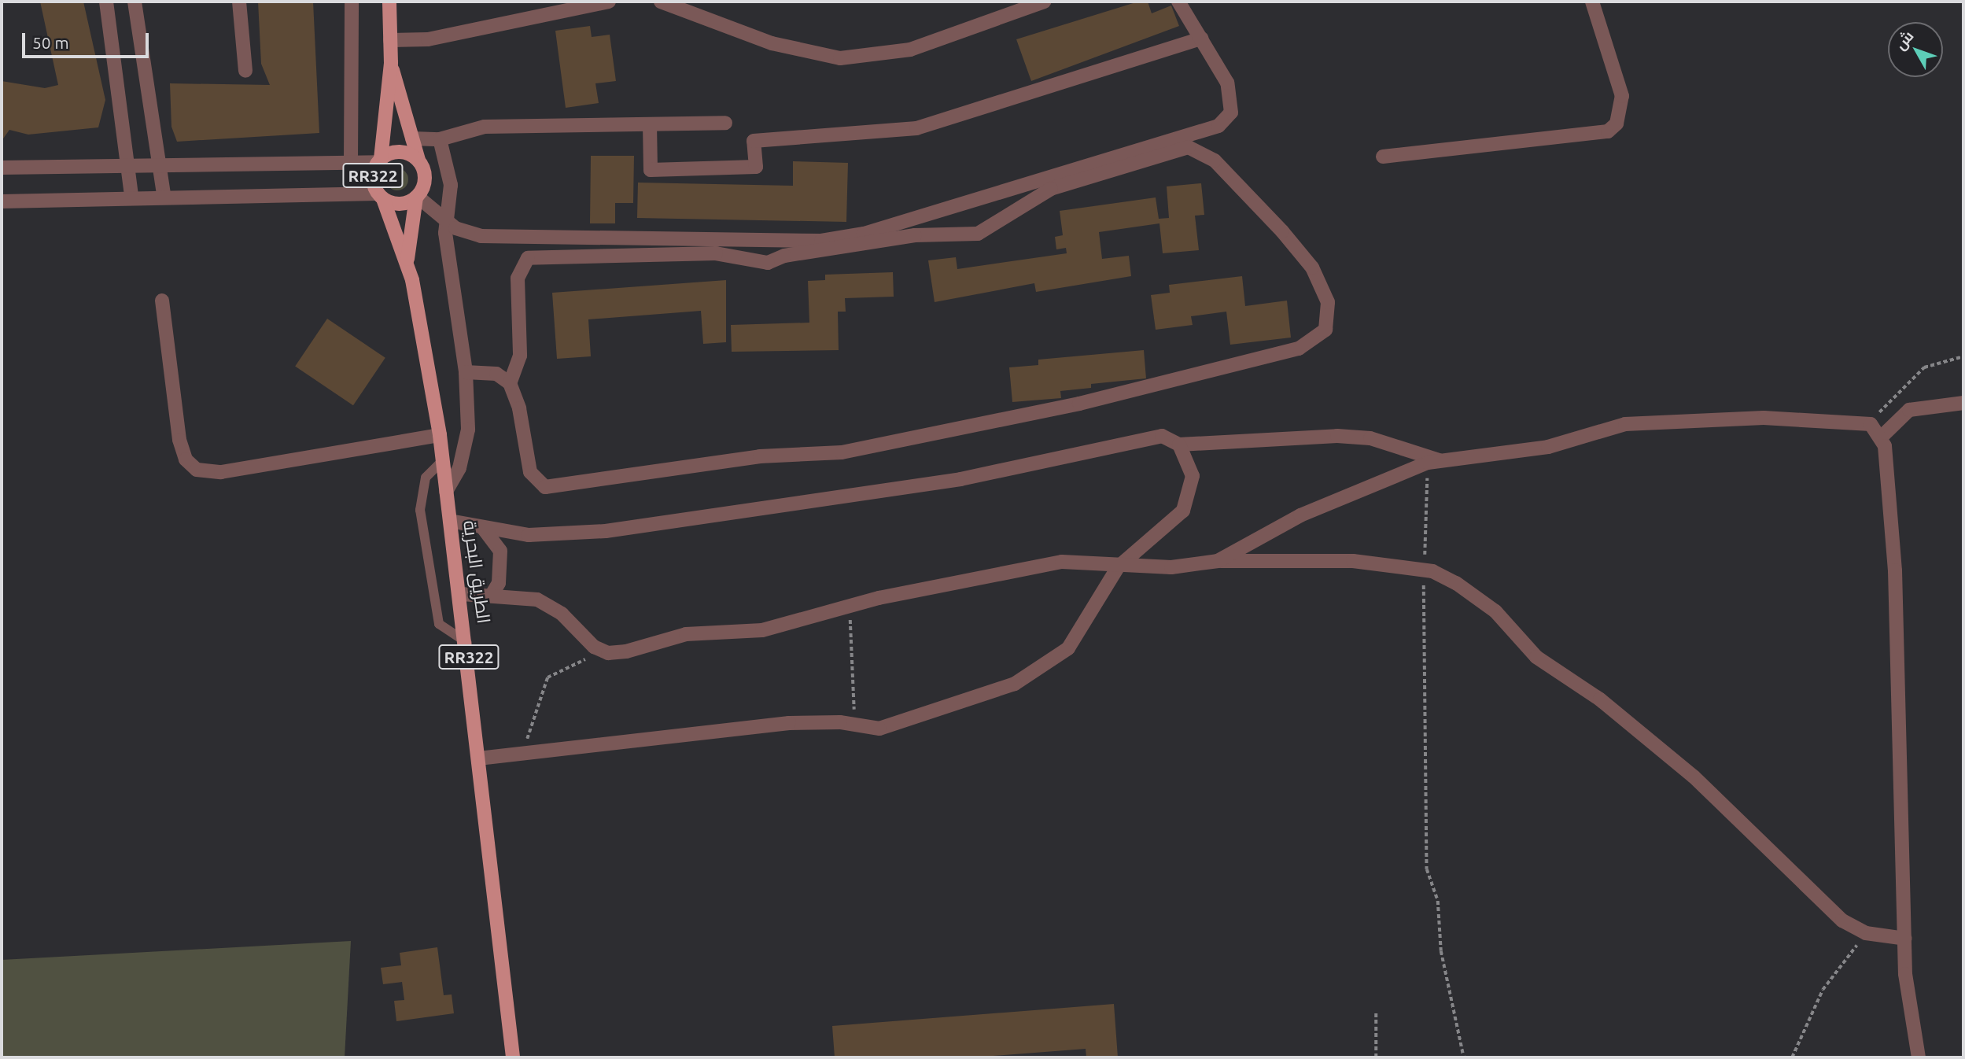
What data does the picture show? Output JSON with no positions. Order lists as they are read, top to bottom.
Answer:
{
  "streets": {
    "main road": ["RR322", "الطريق البحرية"]
  },
  "crossings": [
    ["RR322", "الطريق البحرية"]
  ],
  "scale_bar": "50 m",
  "north": "top left"
}
